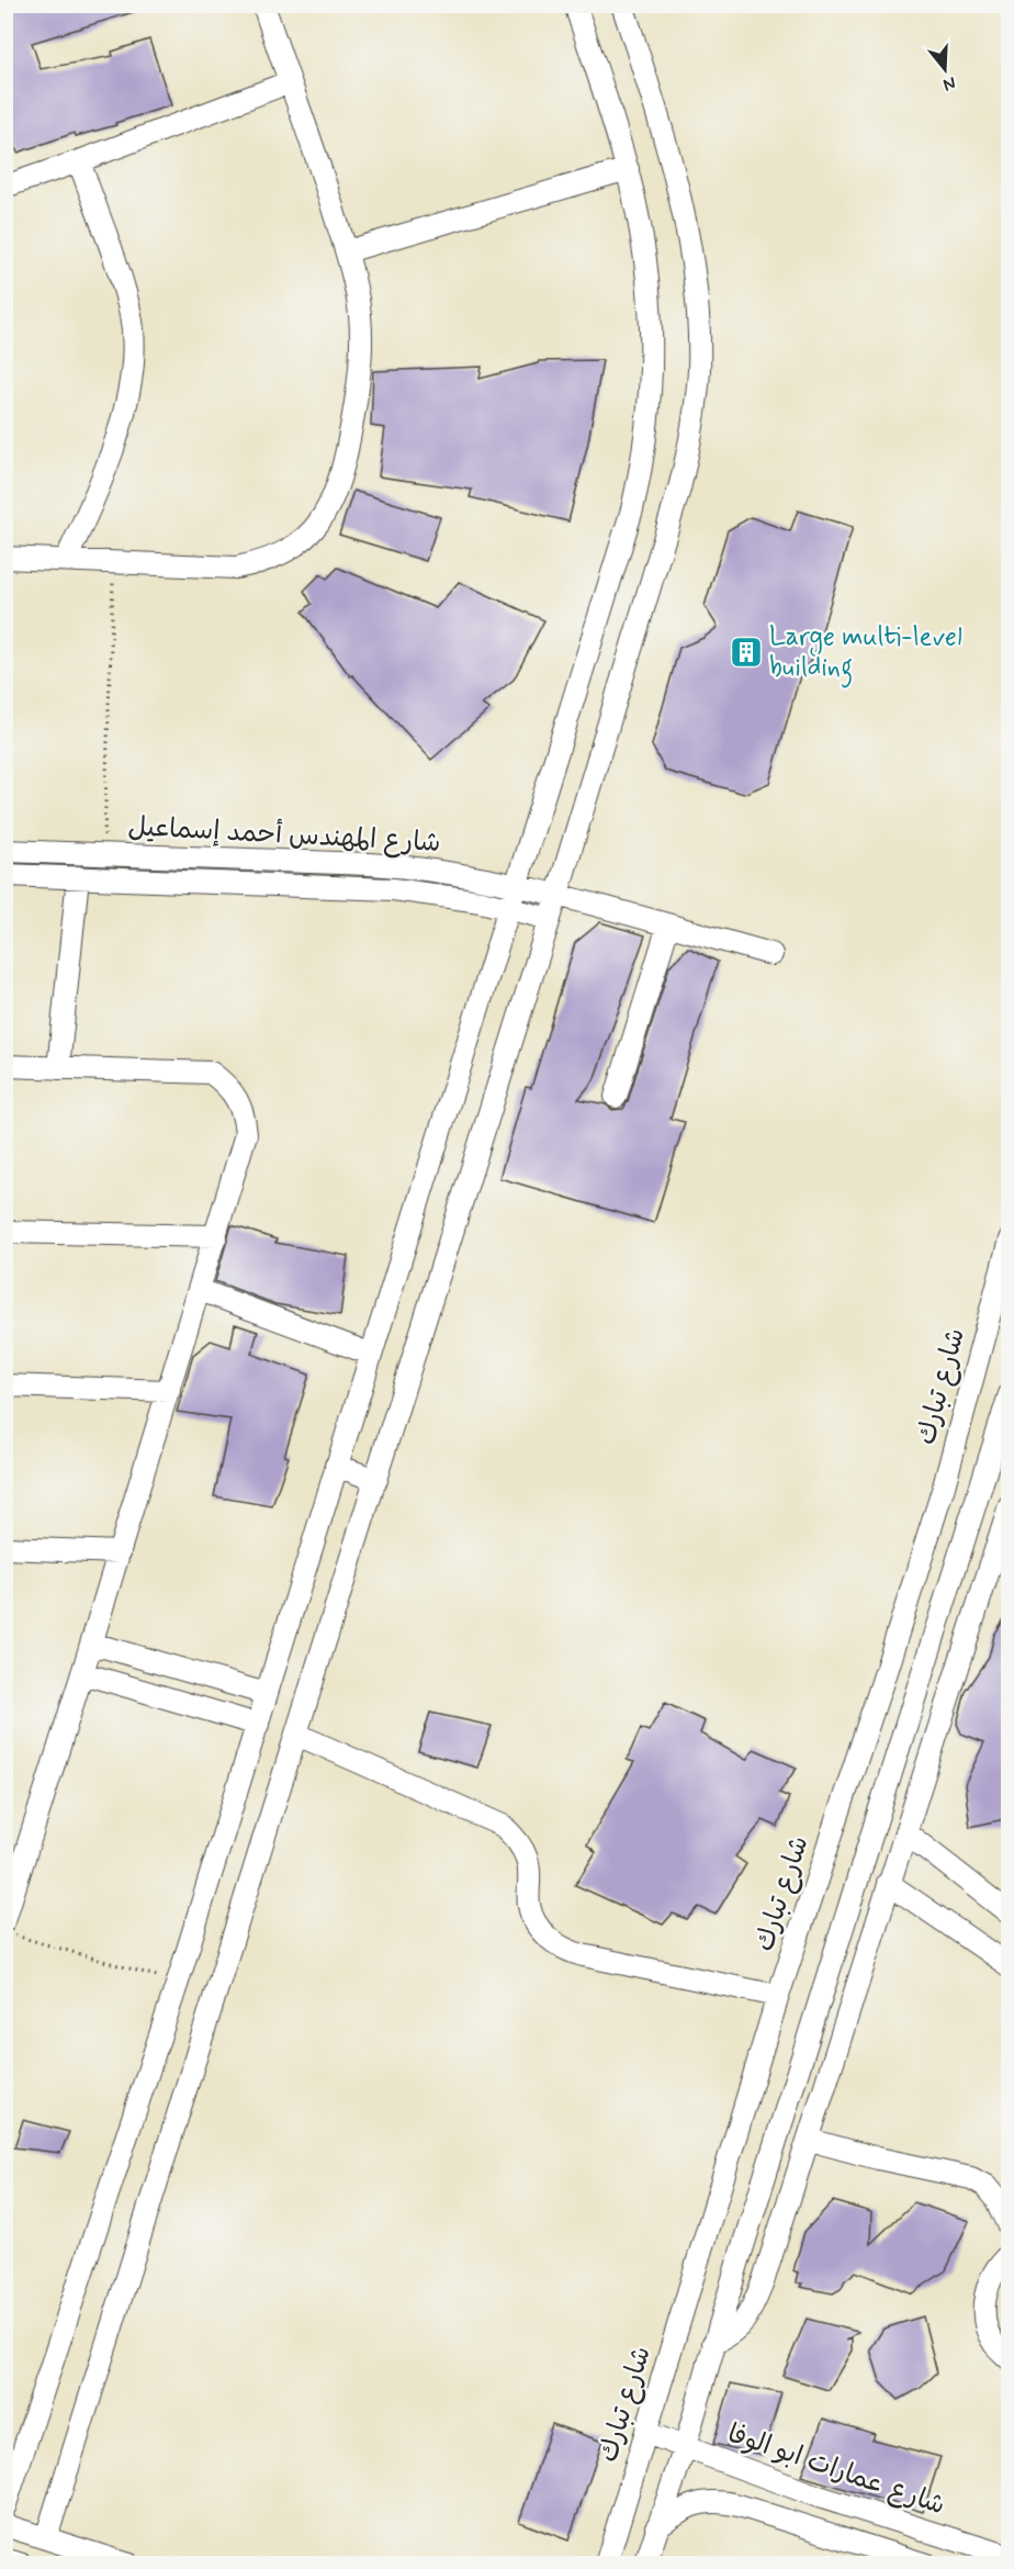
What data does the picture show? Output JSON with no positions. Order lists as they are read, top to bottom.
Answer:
{
  "streets": {
    "street": ["شارع المهندس أحمد إسماعيل", "شارع تبارك", "شارع عمارات ابو الوفا"]
  },
  "crossings": [
    ["شارع تبارك", "شارع عمارات ابو الوفا"]
  ],
  "places": {
    "building": ["Large multi-level building"]
  },
  "north": "bottom"
}
